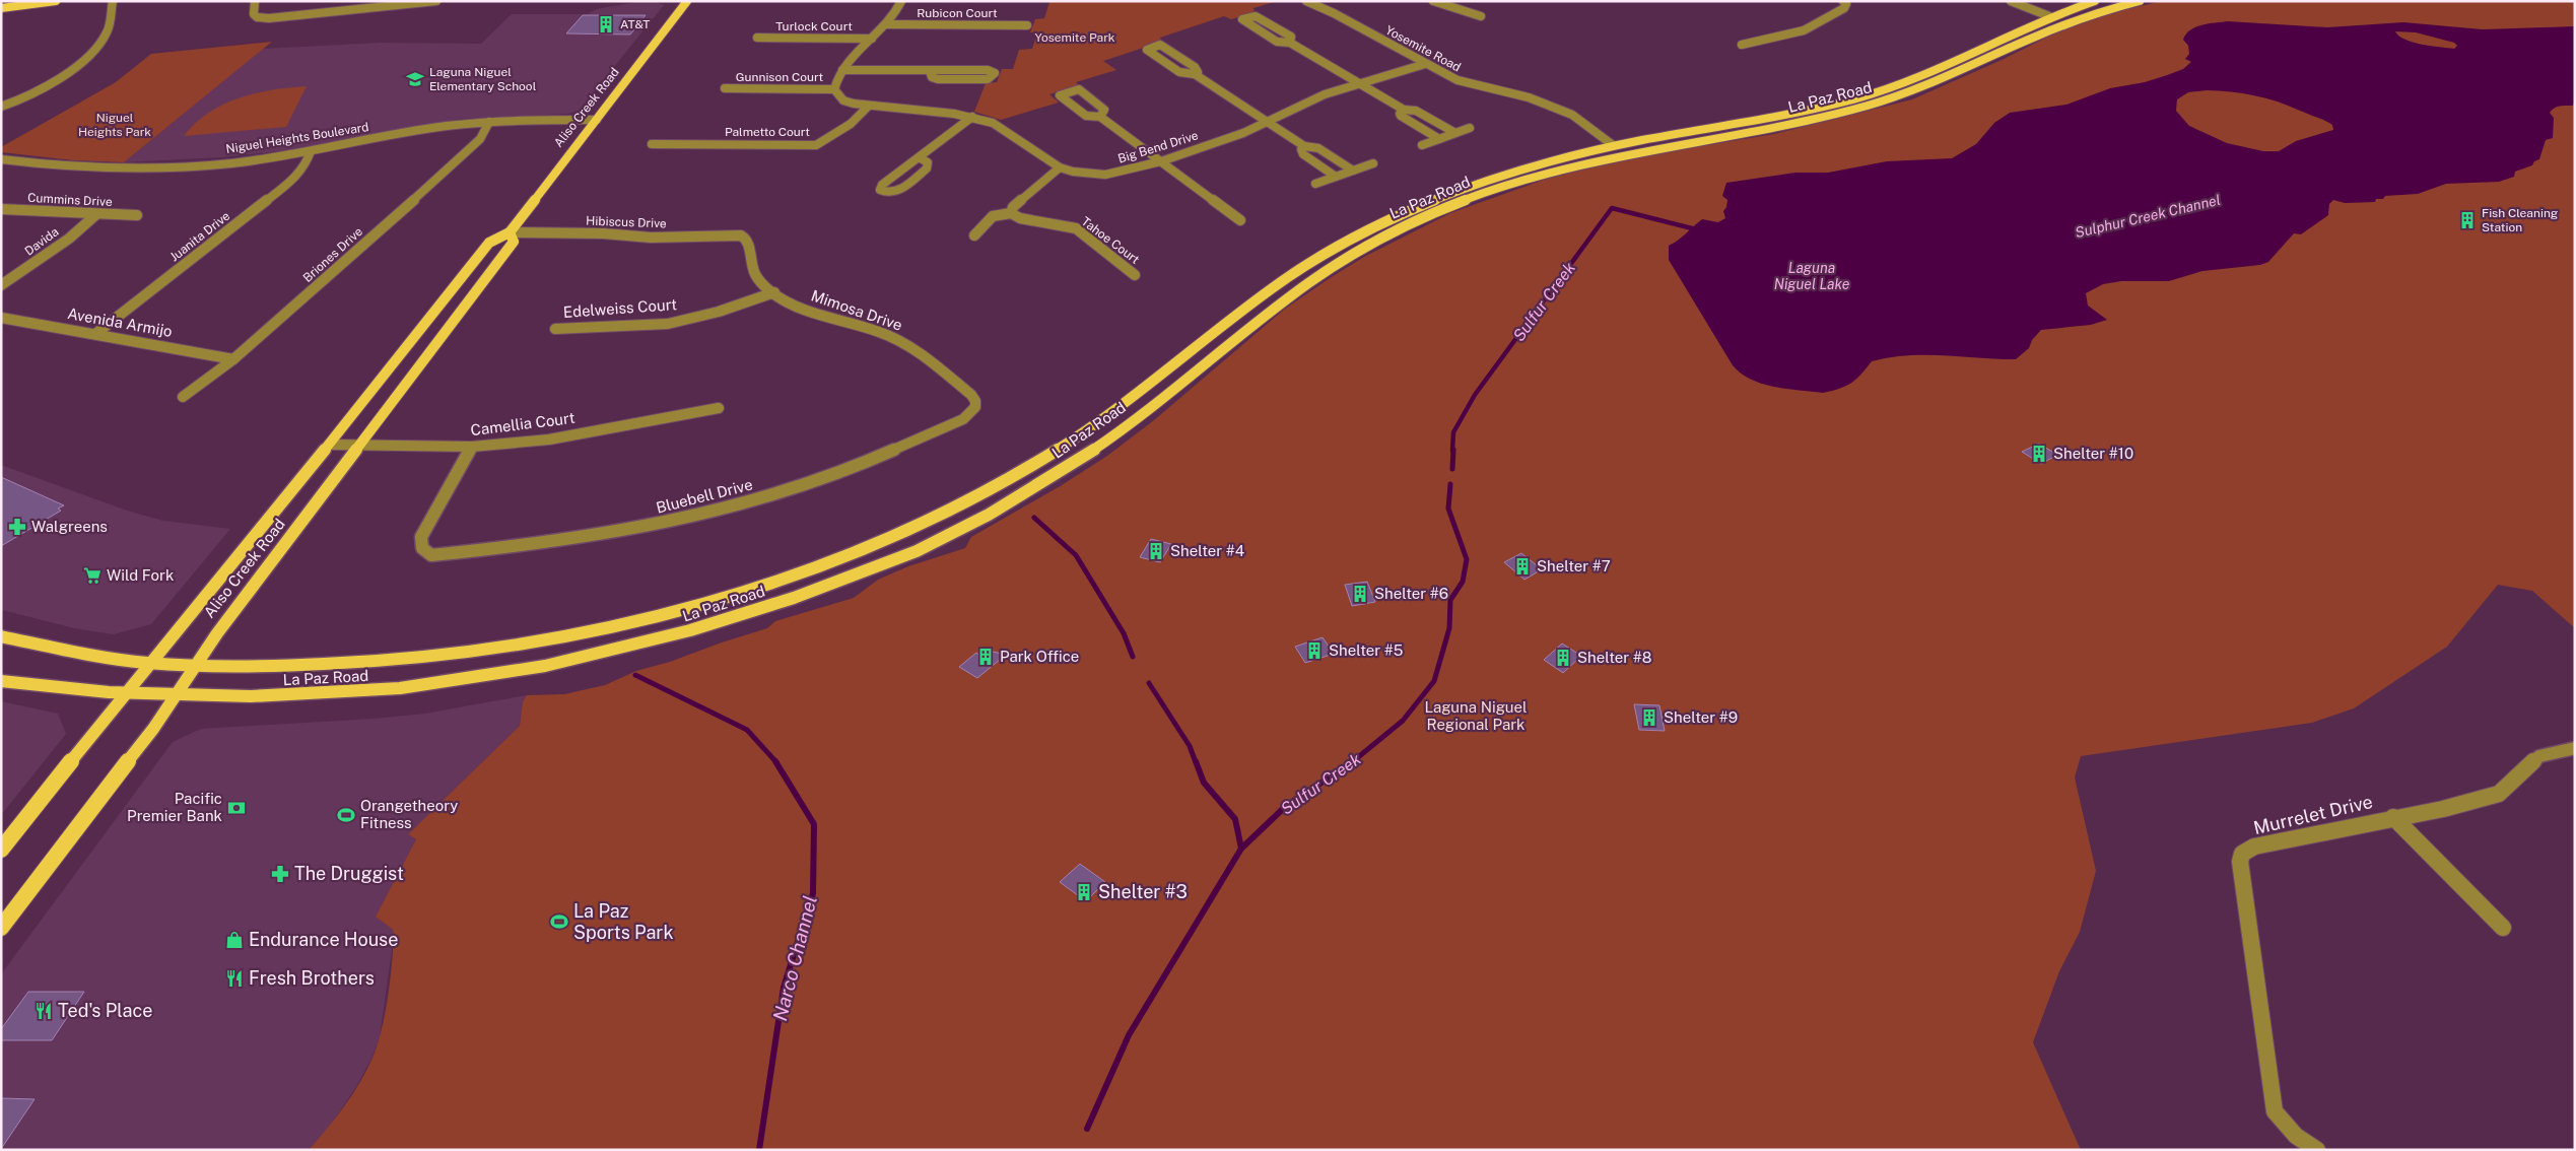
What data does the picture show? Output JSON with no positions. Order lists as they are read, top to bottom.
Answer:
{
  "streets": {
    "main road": ["La Paz Road", "Aliso Creek Road"],
    "street": [
      "Rubicon Court",
      "Turlock Court",
      "Yosemite Road",
      "Gunnison Court",
      "Palmetto Court",
      "Niguel Heights Boulevard",
      "Big Bend Drive",
      "Cummins Drive",
      "Hibiscus Drive",
      "Juanita Drive",
      "Tahoe Court",
      "Davida",
      "Briones Drive",
      "Edelweiss Court",
      "Mimosa Drive",
      "Avenida Armijo",
      "Camellia Court",
      "Bluebell Drive",
      "Murrelet Drive"
    ]
  },
  "crossings": [
    ["Yosemite Road", "La Paz Road"],
    ["Yosemite Road", "Big Bend Drive"],
    ["Gunnison Court", "Big Bend Drive"],
    ["La Paz Road", "Aliso Creek Road"],
    ["Aliso Creek Road", "Niguel Heights Boulevard"],
    ["Aliso Creek Road", "Hibiscus Drive"],
    ["Aliso Creek Road", "Camellia Court"],
    ["Palmetto Court", "Big Bend Drive"],
    ["Niguel Heights Boulevard", "Juanita Drive"],
    ["Niguel Heights Boulevard", "Briones Drive"],
    ["Cummins Drive", "Davida"],
    ["Hibiscus Drive", "Mimosa Drive"],
    ["Juanita Drive", "Avenida Armijo"],
    ["Briones Drive", "Avenida Armijo"],
    ["Edelweiss Court", "Mimosa Drive"],
    ["Mimosa Drive", "Bluebell Drive"],
    ["Camellia Court", "Bluebell Drive"]
  ],
  "water": [
    "Sulphur Creek Channel",
    "Laguna Niguel Lake",
    "Sulfur Creek",
    "Narco Channel"
  ],
  "parks": ["Yosemite Park", "Niguel Heights Park", "Laguna Niguel Regional Park"],
  "places": {
    "building": [
      "AT&T",
      "Fish Cleaning Station",
      "Shelter #10",
      "Shelter #4",
      "Shelter #7",
      "Shelter #6",
      "Shelter #5",
      "Park Office",
      "Shelter #8",
      "Shelter #9",
      "Shelter #3"
    ],
    "school or university": ["Laguna Niguel Elementary School"],
    "pharmacy": ["Walgreens", "The Druggist"],
    "supermarket": ["Wild Fork"],
    "bank": ["Pacific Premier Bank"],
    "sports": ["Orangetheory Fitness", "La Paz Sports Park"],
    "shop": ["Endurance House"],
    "restaurant": ["Fresh Brothers", "Ted's Place"]
  }
}
